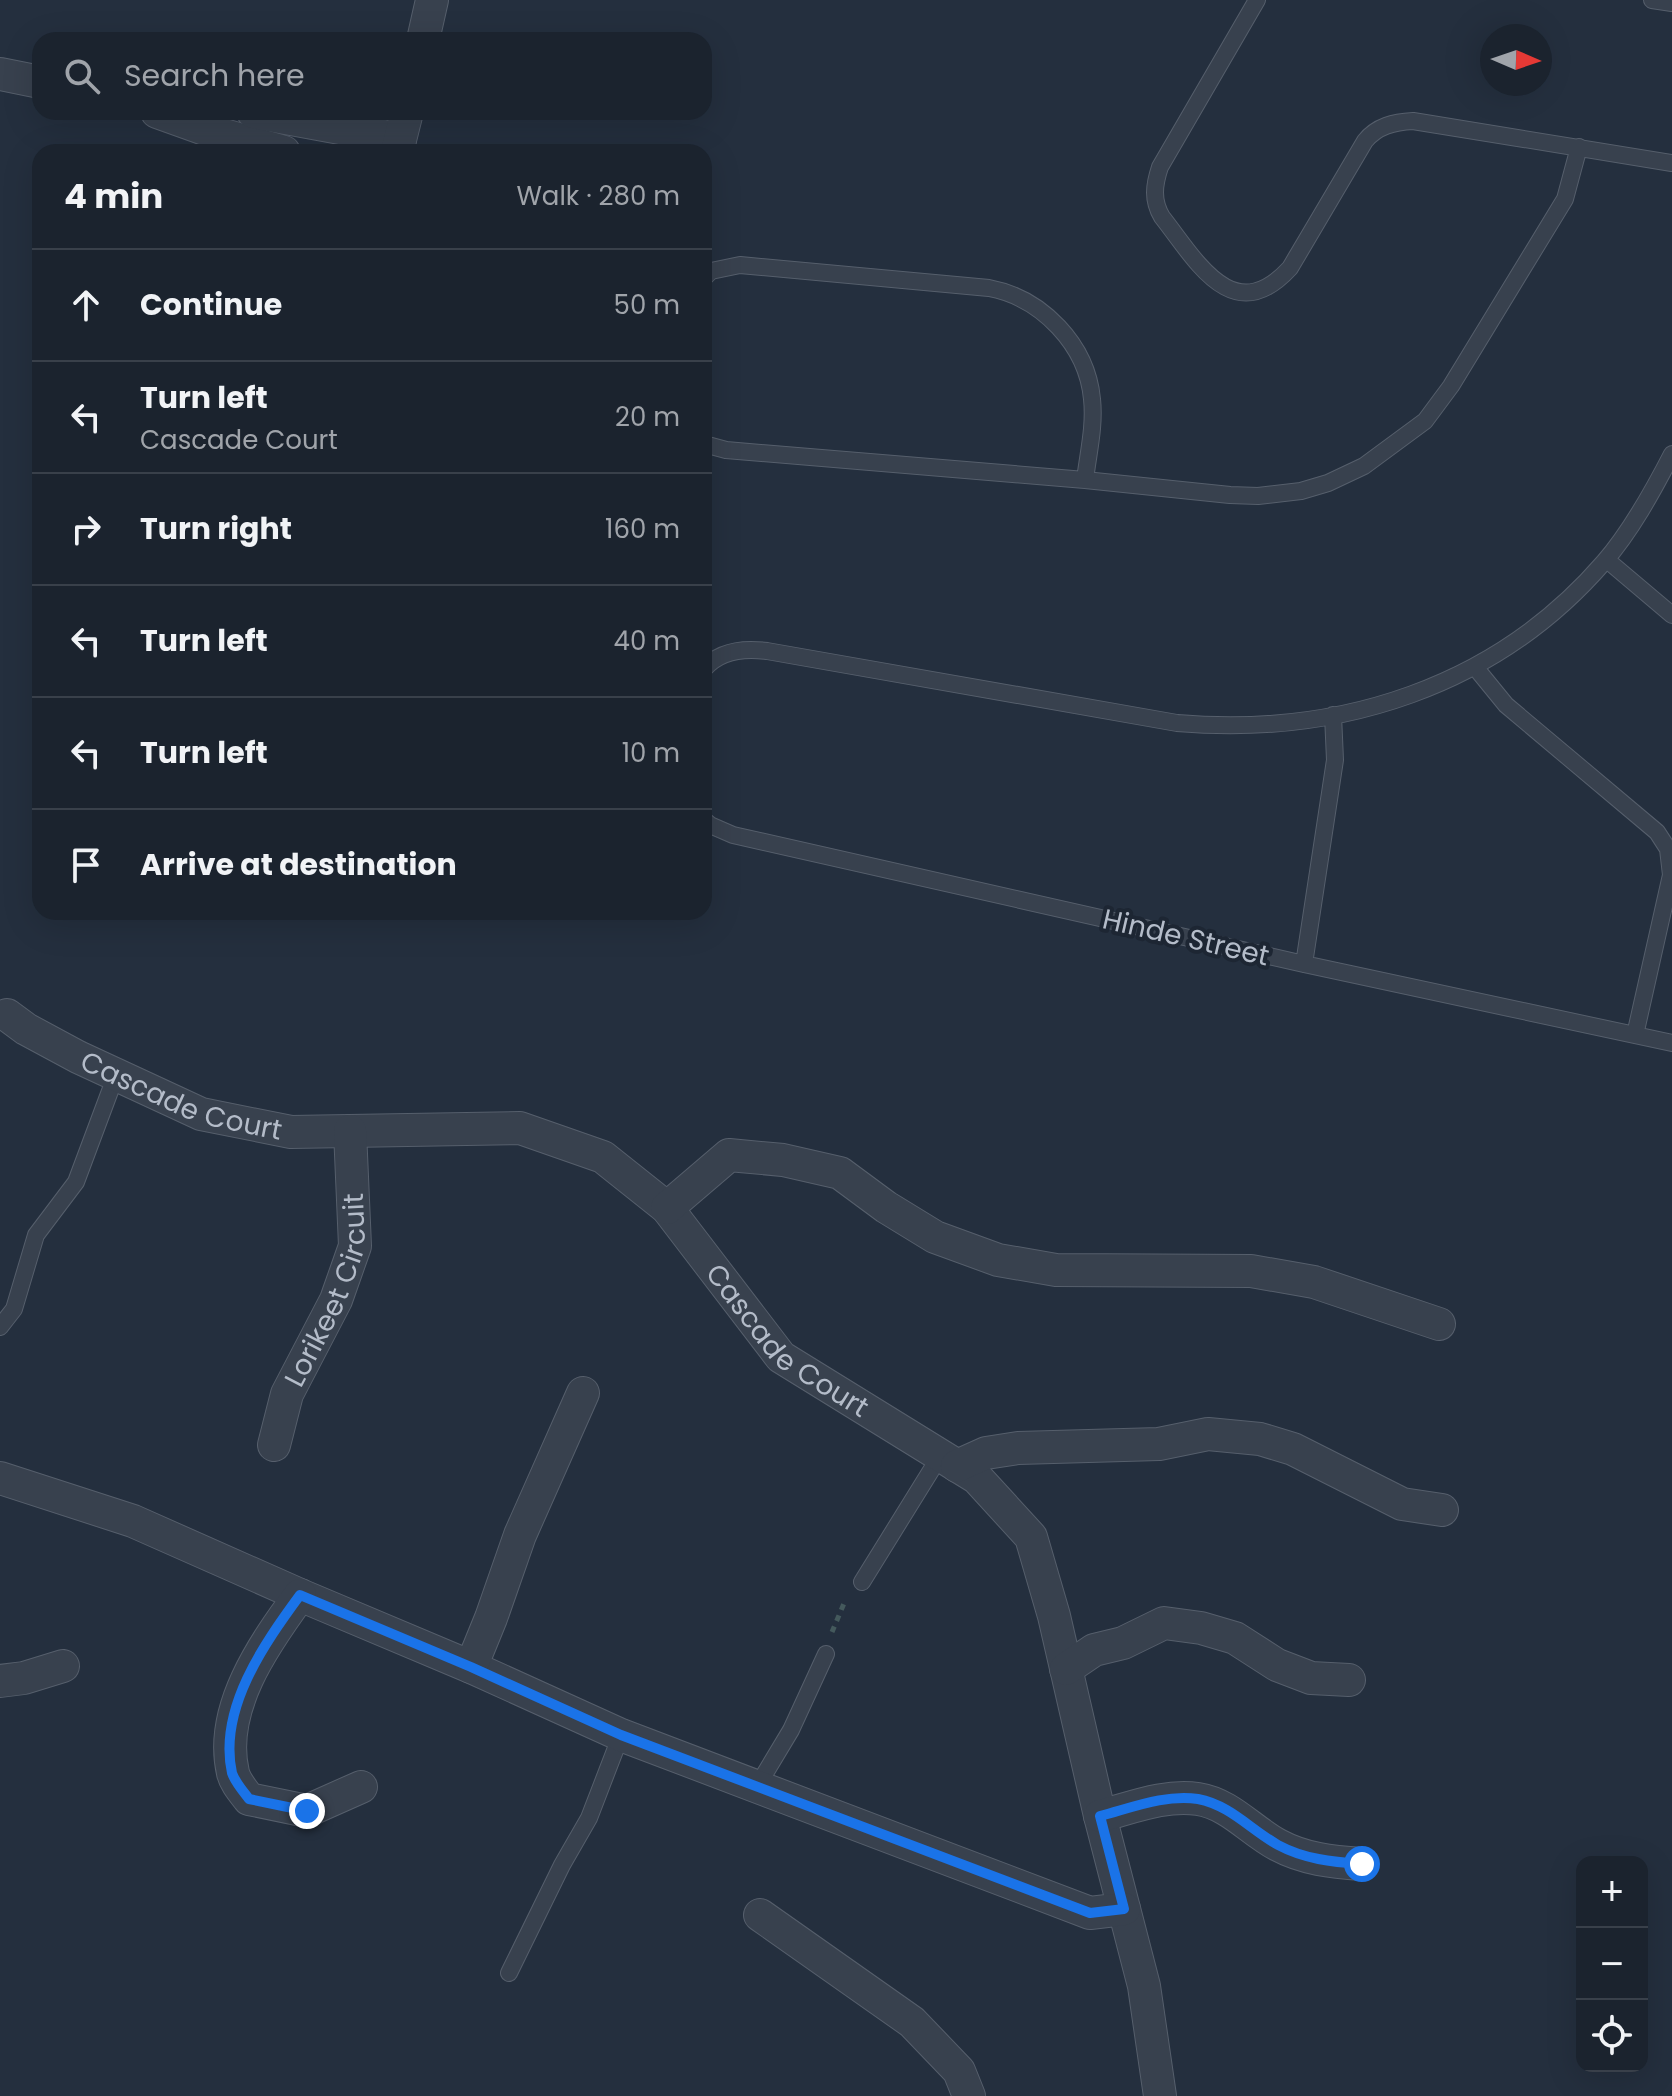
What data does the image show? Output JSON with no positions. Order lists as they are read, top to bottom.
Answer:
{
  "streets": {
    "street": ["Cascade Court", "Lorikeet Circuit"],
    "lane": ["Hinde Street"]
  },
  "crossings": [
    ["Cascade Court", "Lorikeet Circuit"]
  ],
  "north": "right",
  "page": {
    "search": "Search here",
    "heading": ["4 min", "Walk · 280 m"],
    "list": [
      ["Continue", "50 m"],
      ["Turn left", "Cascade Court", "20 m"],
      ["Turn right", "160 m"],
      ["Turn left", "40 m"],
      ["Turn left", "10 m"],
      "Arrive at destination"
    ],
    "map_buttons": ["+", "−"]
  }
}
